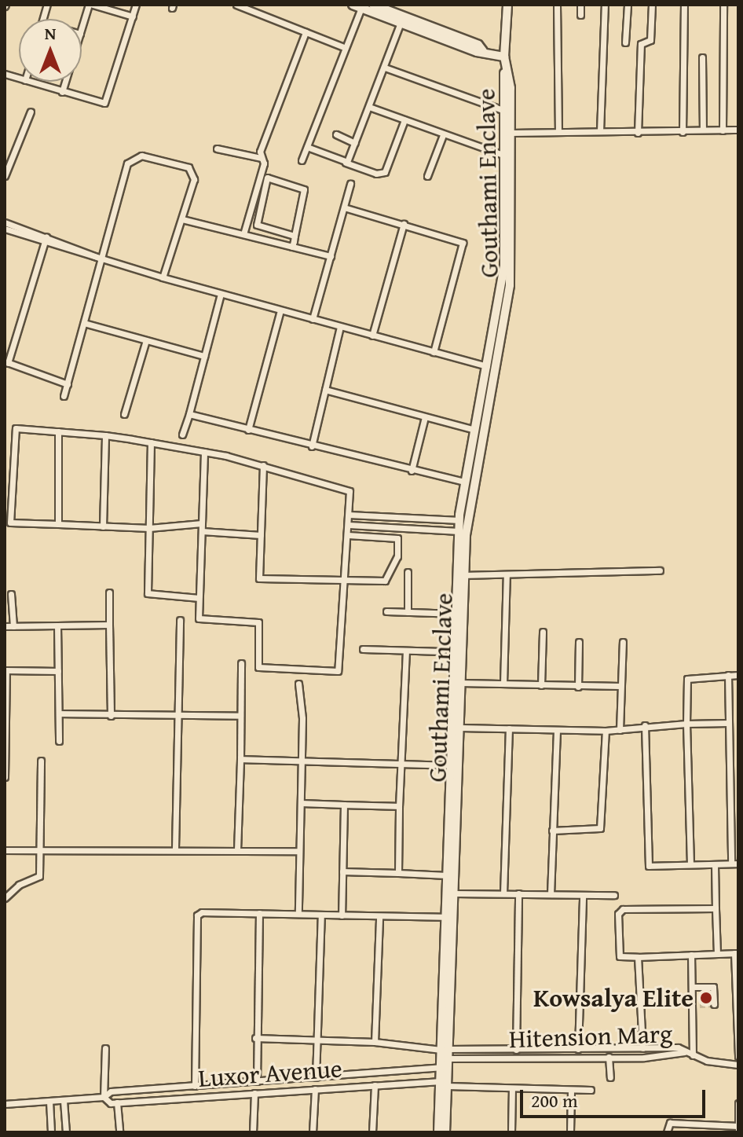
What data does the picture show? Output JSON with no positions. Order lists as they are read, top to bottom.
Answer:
{
  "streets": {
    "street": ["Gouthami Enclave", "Hitension Marg", "Luxor Avenue"]
  },
  "crossings": [
    ["Gouthami Enclave", "Hitension Marg"],
    ["Gouthami Enclave", "Luxor Avenue"]
  ],
  "places": ["Kowsalya Elite"],
  "scale_bar": "200 m",
  "north": "top"
}
